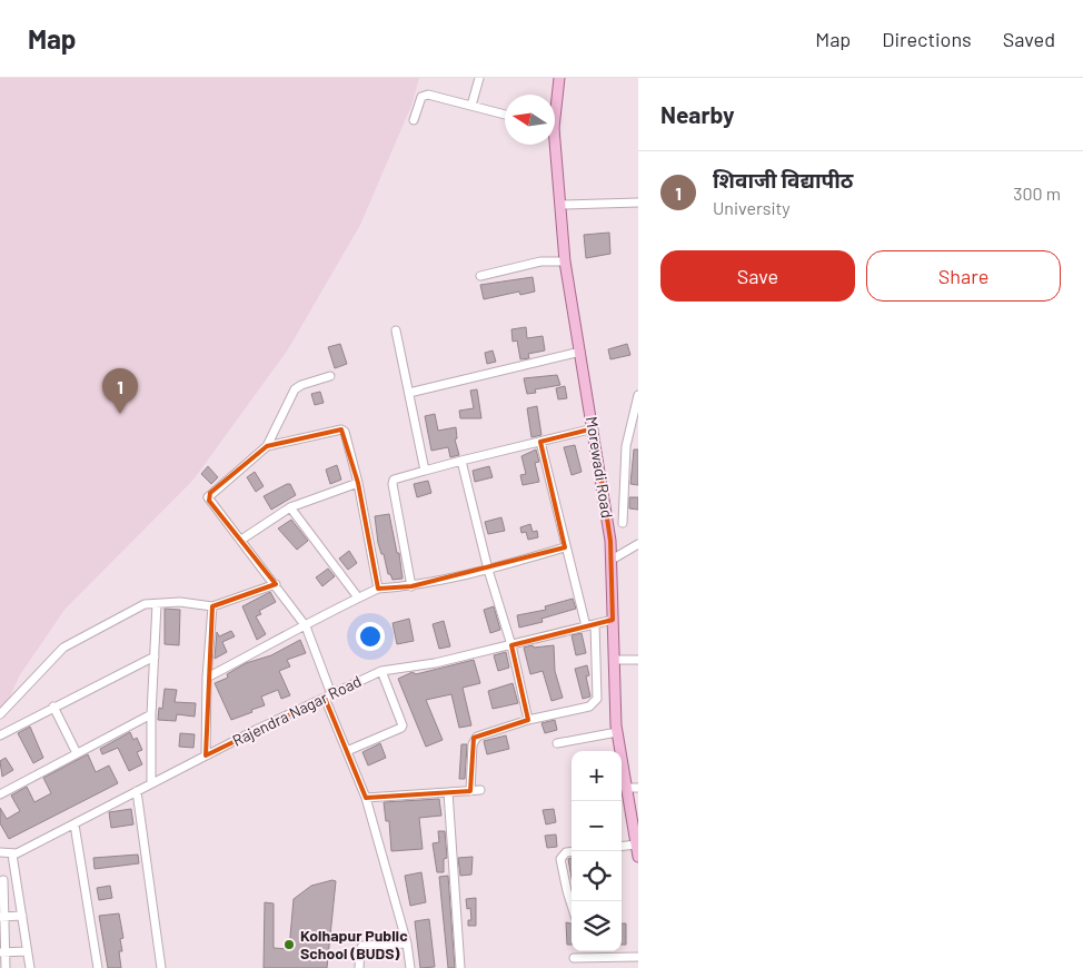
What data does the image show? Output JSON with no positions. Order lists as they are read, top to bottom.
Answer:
{
  "streets": {
    "main road": ["Morewadi Road"],
    "street": ["Rajendra Nagar Road"]
  },
  "crossings": [
    ["Morewadi Road", "Rajendra Nagar Road"]
  ],
  "places": ["Kolhapur Public School (BUDS)"],
  "north": "left",
  "page": {
    "header": "Map",
    "nav": ["Map", "Directions", "Saved"],
    "heading": "Nearby",
    "list": [
      {
        "mark": "1",
        "name": "शिवाजी विद्यापीठ",
        "note": "University",
        "value": "300 m"
      }
    ],
    "buttons": ["Save", "Share"],
    "pins": "1",
    "map_buttons": ["+", "−"]
  }
}
